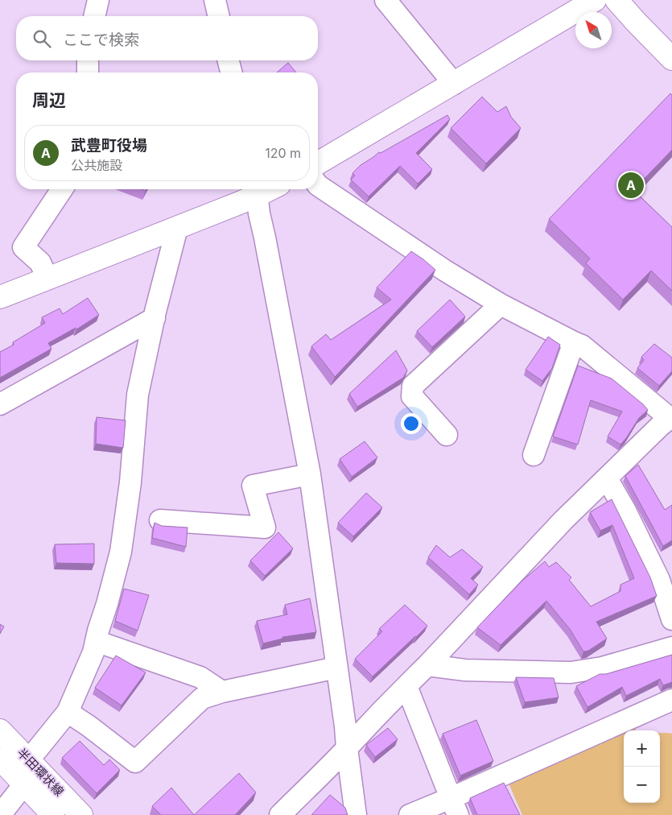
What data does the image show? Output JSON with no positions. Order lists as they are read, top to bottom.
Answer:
{
  "streets": {
    "street": ["半田環状線"]
  },
  "north": "top left",
  "page": {
    "search": "ここで検索",
    "heading": "周辺",
    "list": [
      {
        "mark": "A",
        "name": "武豊町役場",
        "note": "公共施設",
        "value": "120 m"
      }
    ],
    "pins": "A",
    "map_buttons": ["+", "−"]
  }
}
